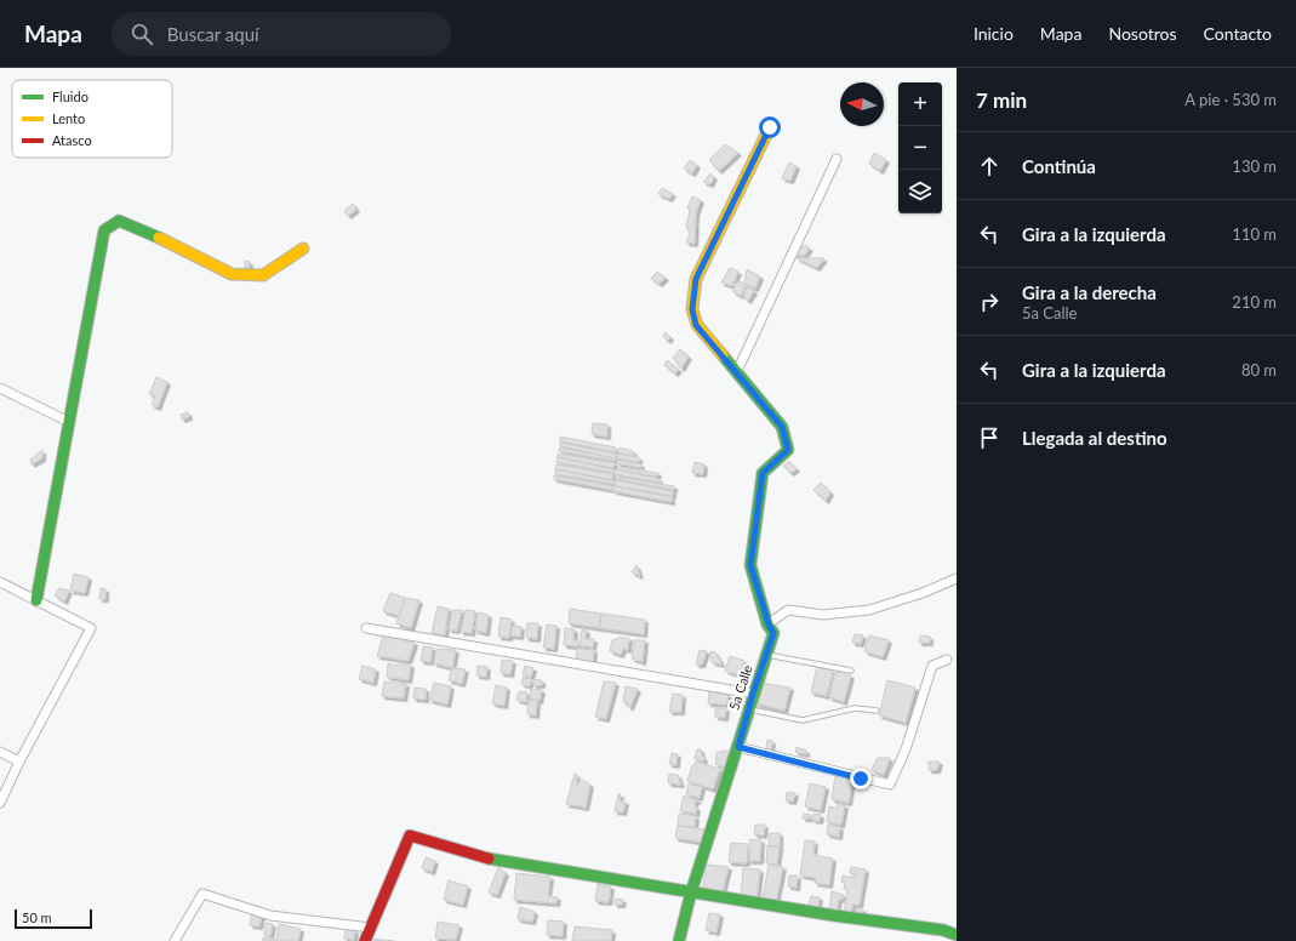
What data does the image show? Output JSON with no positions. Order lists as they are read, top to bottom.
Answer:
{
  "streets": {
    "street": ["5a Calle"]
  },
  "legend": ["Fluido", "Lento", "Atasco"],
  "scale_bar": "50 m",
  "north": "left",
  "page": {
    "header": "Mapa",
    "search": "Buscar aquí",
    "nav": [
      "Inicio",
      "Mapa",
      "Nosotros",
      "Contacto"
    ],
    "heading": ["7 min", "A pie · 530 m"],
    "map_buttons": ["+", "−"],
    "list": [
      ["Continúa", "130 m"],
      ["Gira a la izquierda", "110 m"],
      ["Gira a la derecha", "5a Calle", "210 m"],
      ["Gira a la izquierda", "80 m"],
      "Llegada al destino"
    ],
    "scale": "50 m"
  }
}
